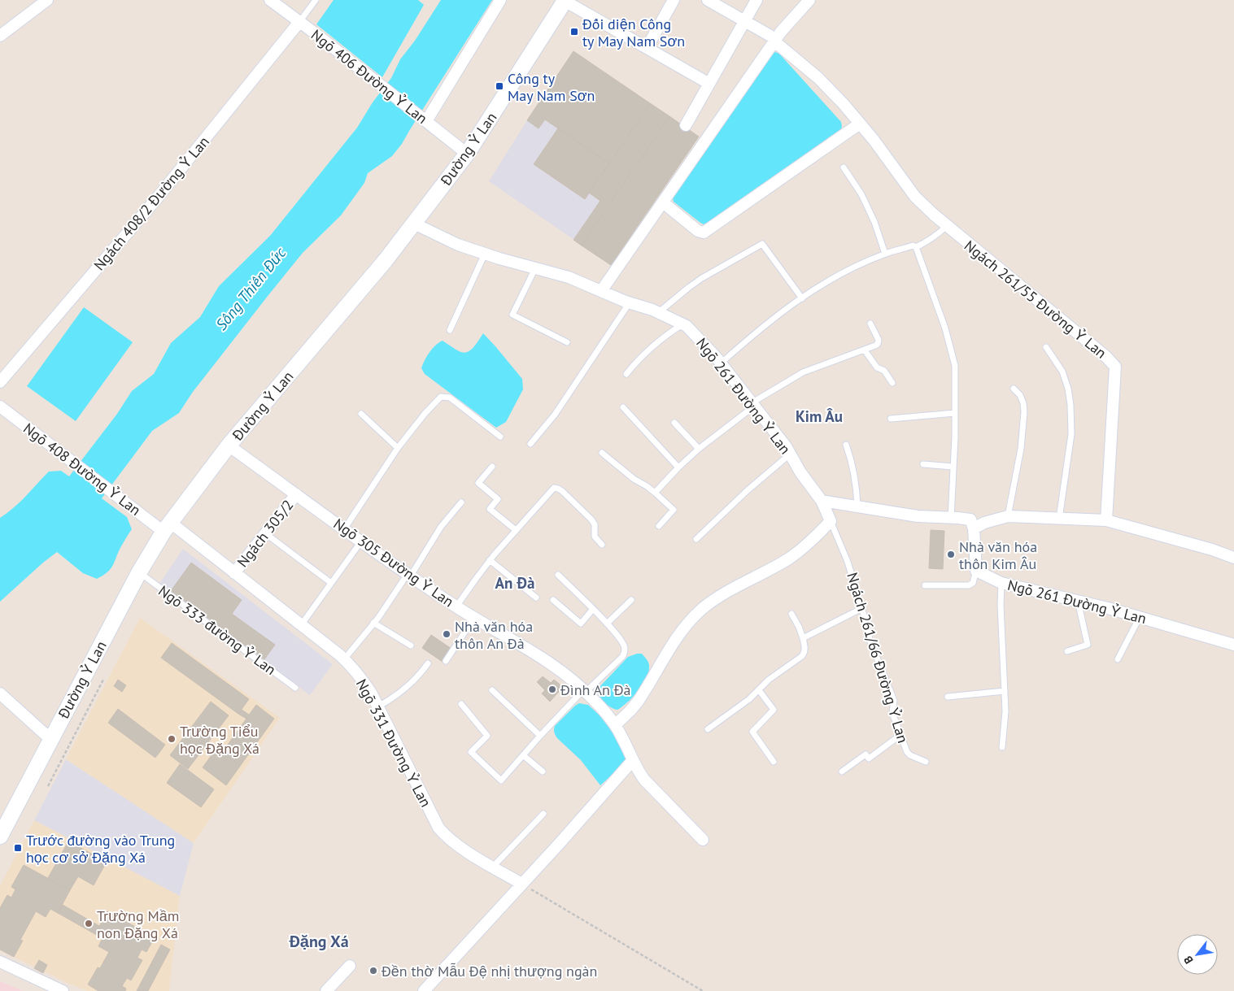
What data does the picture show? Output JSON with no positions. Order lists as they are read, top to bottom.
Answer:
{
  "streets": {
    "main road": ["Đường Ỷ Lan"],
    "street": [
      "Ngõ 406 Đường Ỷ Lan",
      "Ngách 408/2 Đường Ỷ Lan",
      "Ngách 261/55 Đường Ỷ Lan",
      "Ngõ 261 Đường Ỷ Lan",
      "Ngõ 408 Đường Ỷ Lan",
      "Ngách 305/2",
      "Ngõ 305 Đường Ỷ Lan",
      "Ngõ 331 Đường Ỷ Lan"
    ],
    "lane": ["Ngõ 333 đường Ỷ Lan", "Ngách 261/66 Đường Ỷ Lan"]
  },
  "crossings": [
    ["Ngõ 406 Đường Ỷ Lan", "Đường Ỷ Lan"],
    ["Ngõ 406 Đường Ỷ Lan", "Ngách 408/2 Đường Ỷ Lan"],
    ["Đường Ỷ Lan", "Ngõ 261 Đường Ỷ Lan"],
    ["Đường Ỷ Lan", "Ngõ 408 Đường Ỷ Lan"],
    ["Đường Ỷ Lan", "Ngõ 305 Đường Ỷ Lan"],
    ["Đường Ỷ Lan", "Ngõ 333 đường Ỷ Lan"],
    ["Đường Ỷ Lan", "Ngõ 331 Đường Ỷ Lan"],
    ["Ngõ 261 Đường Ỷ Lan", "Ngách 261/66 Đường Ỷ Lan"],
    ["Ngõ 408 Đường Ỷ Lan", "Ngõ 331 Đường Ỷ Lan"],
    ["Ngách 305/2", "Ngõ 305 Đường Ỷ Lan"],
    ["Ngách 305/2", "Ngõ 331 Đường Ỷ Lan"]
  ],
  "districts": ["Kim Âu", "An Đà", "Đặng Xá"],
  "water": ["Sông Thiên Đức"],
  "places": {
    "transit": ["Đối diện Công ty May Nam Sơn", "Công ty May Nam Sơn", "Trước đường vào Trung học cơ sở Đặng Xá"],
    "other": [
      "Nhà văn hóa thôn Kim Âu",
      "Nhà văn hóa thôn An Đà",
      "Đình An Đà",
      "Trường Tiểu học Đặng Xá",
      "Trường Mầm non Đặng Xá",
      "Đền thờ Mẫu Đệ nhị thượng ngàn"
    ]
  },
  "north": "bottom left"
}
